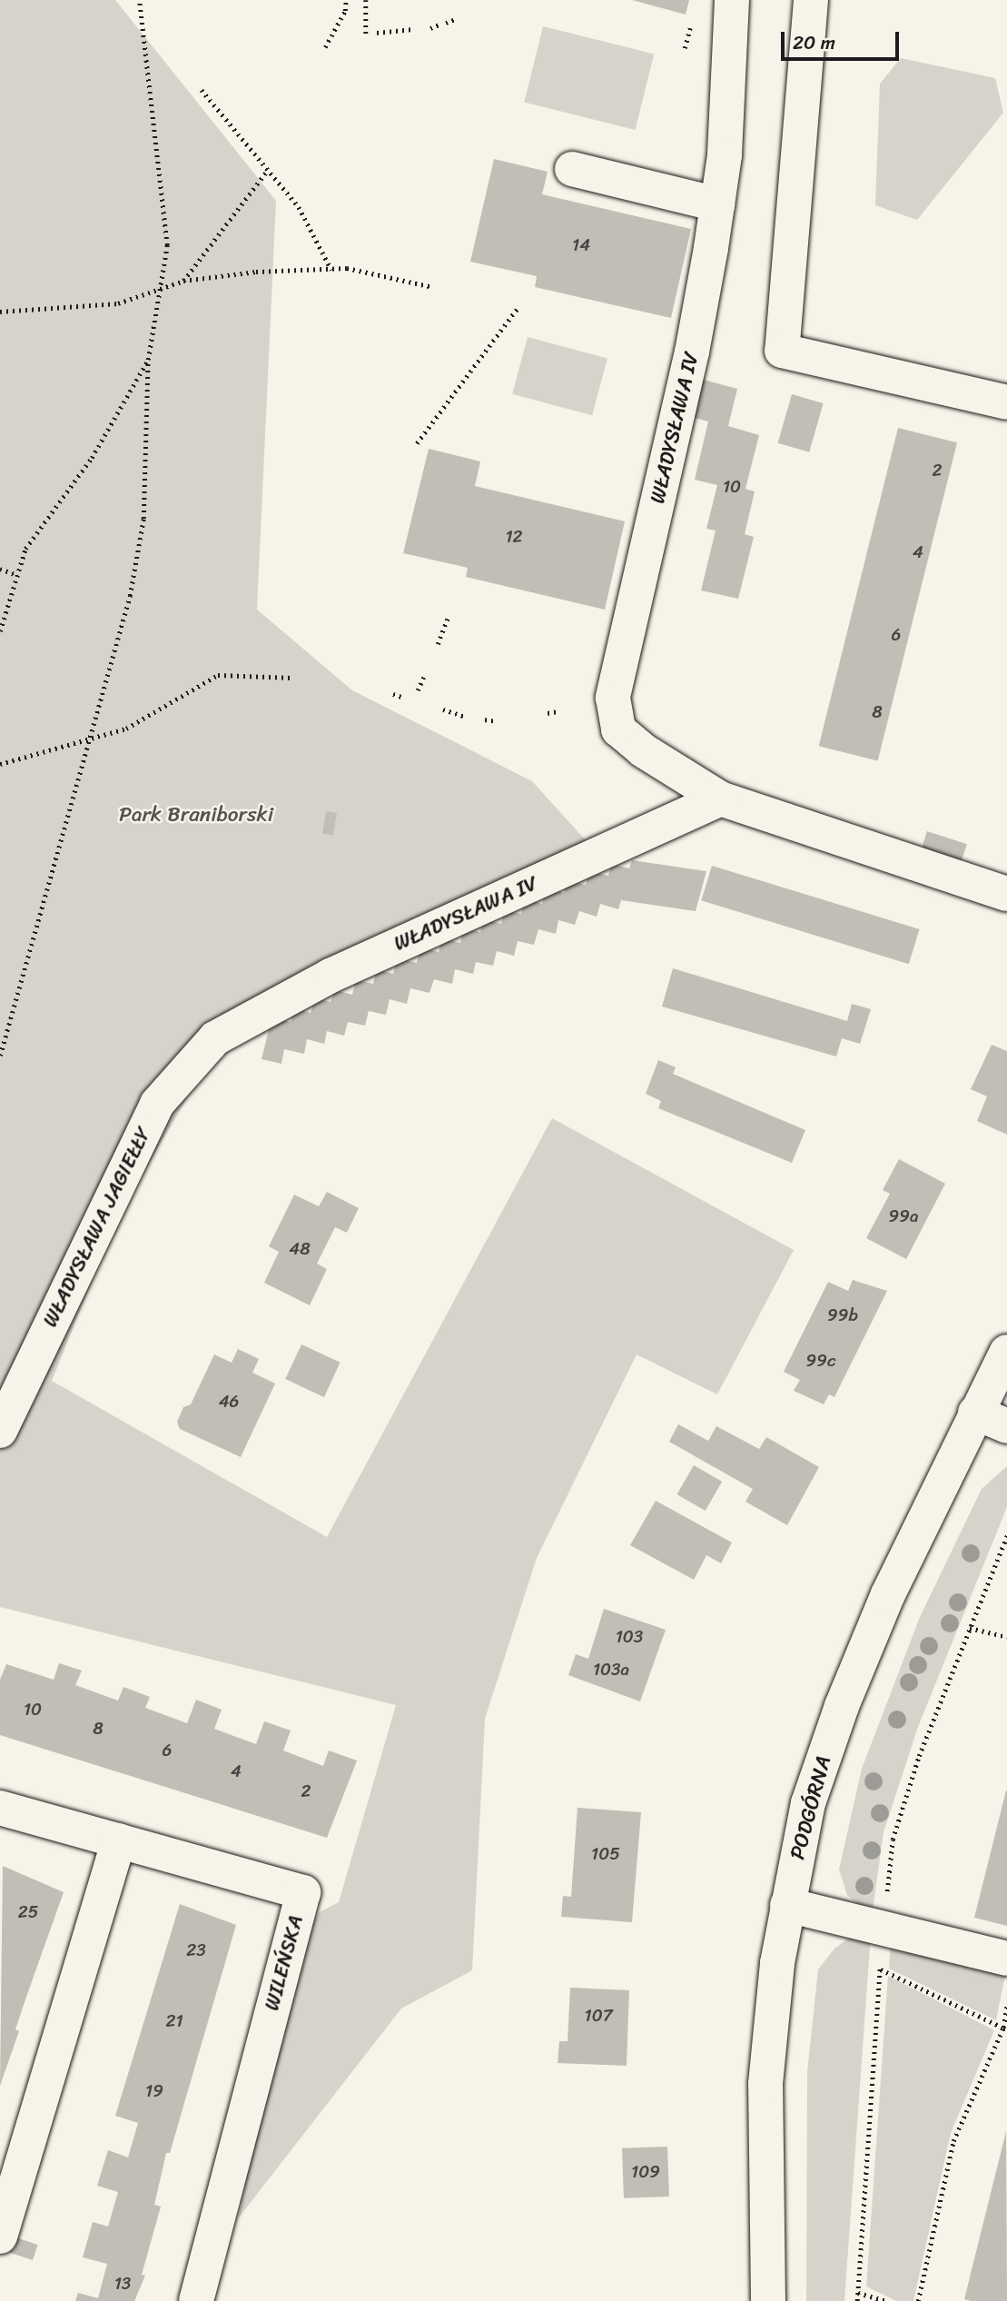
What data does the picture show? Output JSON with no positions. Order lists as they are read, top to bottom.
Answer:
{
  "streets": {
    "street": [
      "WŁADYSŁAWA IV",
      "WŁADYSŁAWA JAGIEŁŁY",
      "PODGÓRNA",
      "WILEŃSKA"
    ]
  },
  "crossings": [
    ["WŁADYSŁAWA IV", "WŁADYSŁAWA JAGIEŁŁY"]
  ],
  "parks": ["Park Braniborski"],
  "house_numbers": [
    "14",
    "2",
    "10",
    "12",
    "4",
    "6",
    "8",
    "99a",
    "48",
    "99b",
    "99c",
    "46",
    "103",
    "103a",
    "10",
    "8",
    "6",
    "4",
    "2",
    "105",
    "25",
    "23",
    "107",
    "21",
    "19",
    "109",
    "13"
  ],
  "scale_bar": "20 m"
}
